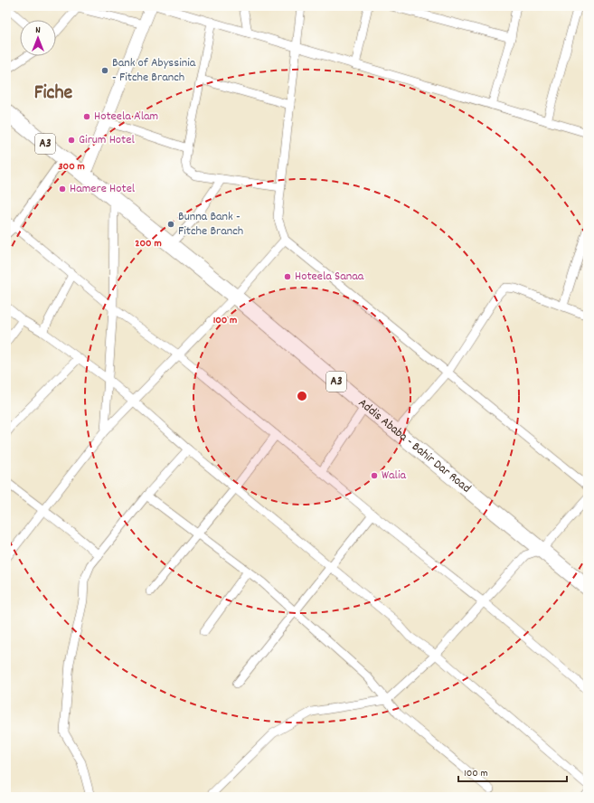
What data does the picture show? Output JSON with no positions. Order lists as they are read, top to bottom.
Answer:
{
  "streets": {
    "highway": ["A3", "Addis Ababa - Bahir Dar Road"]
  },
  "districts": ["Fiche"],
  "places": [
    "Bank of Abyssinia - Fitche Branch",
    "Hoteela Alam",
    "Girum Hotel",
    "Hamere Hotel",
    "Bunna Bank - Fitche Branch",
    "Hoteela Sanaa",
    "Walia"
  ],
  "scale_bar": "100 m",
  "north": "top",
  "rings": ["300 m", "200 m", "100 m"]
}
